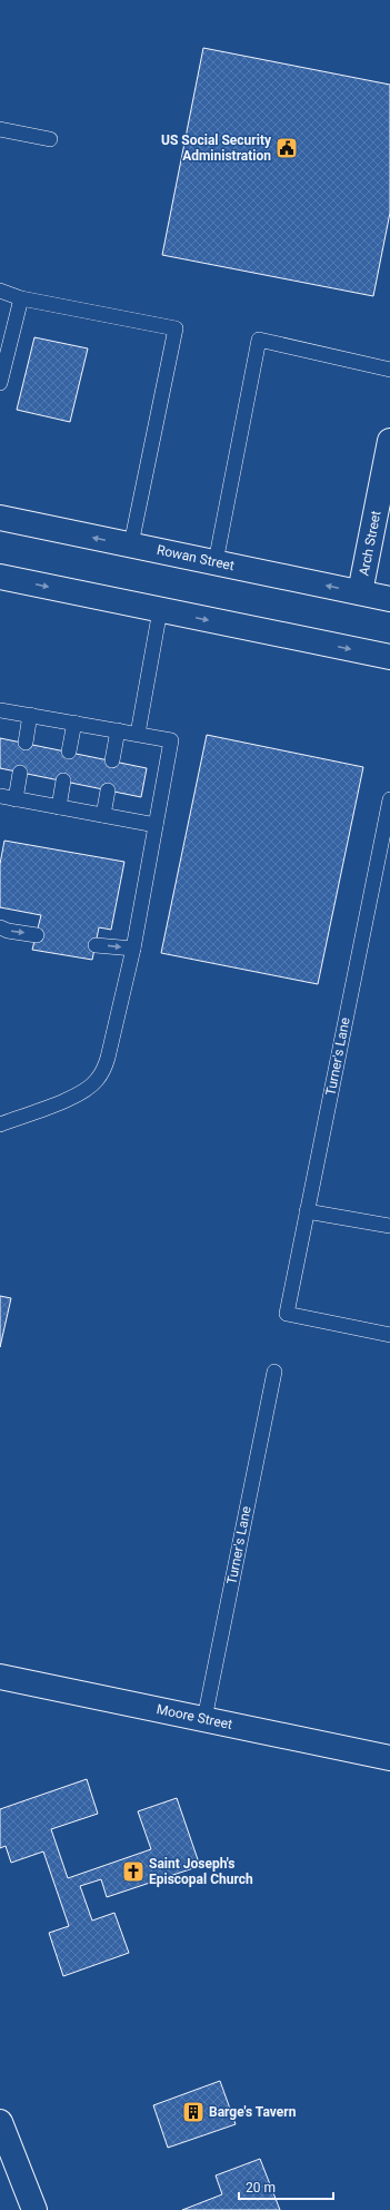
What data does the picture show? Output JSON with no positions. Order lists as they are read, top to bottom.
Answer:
{
  "streets": {
    "main road": ["Arch Street", "Rowan Street", "Moore Street"],
    "lane": ["Turner's Lane"]
  },
  "crossings": [
    ["Arch Street", "Rowan Street"],
    ["Turner's Lane", "Moore Street"]
  ],
  "places": {
    "public building": ["US Social Security Administration"],
    "church": ["Saint Joseph's Episcopal Church"],
    "building": ["Barge's Tavern"]
  },
  "scale_bar": "20 m"
}
